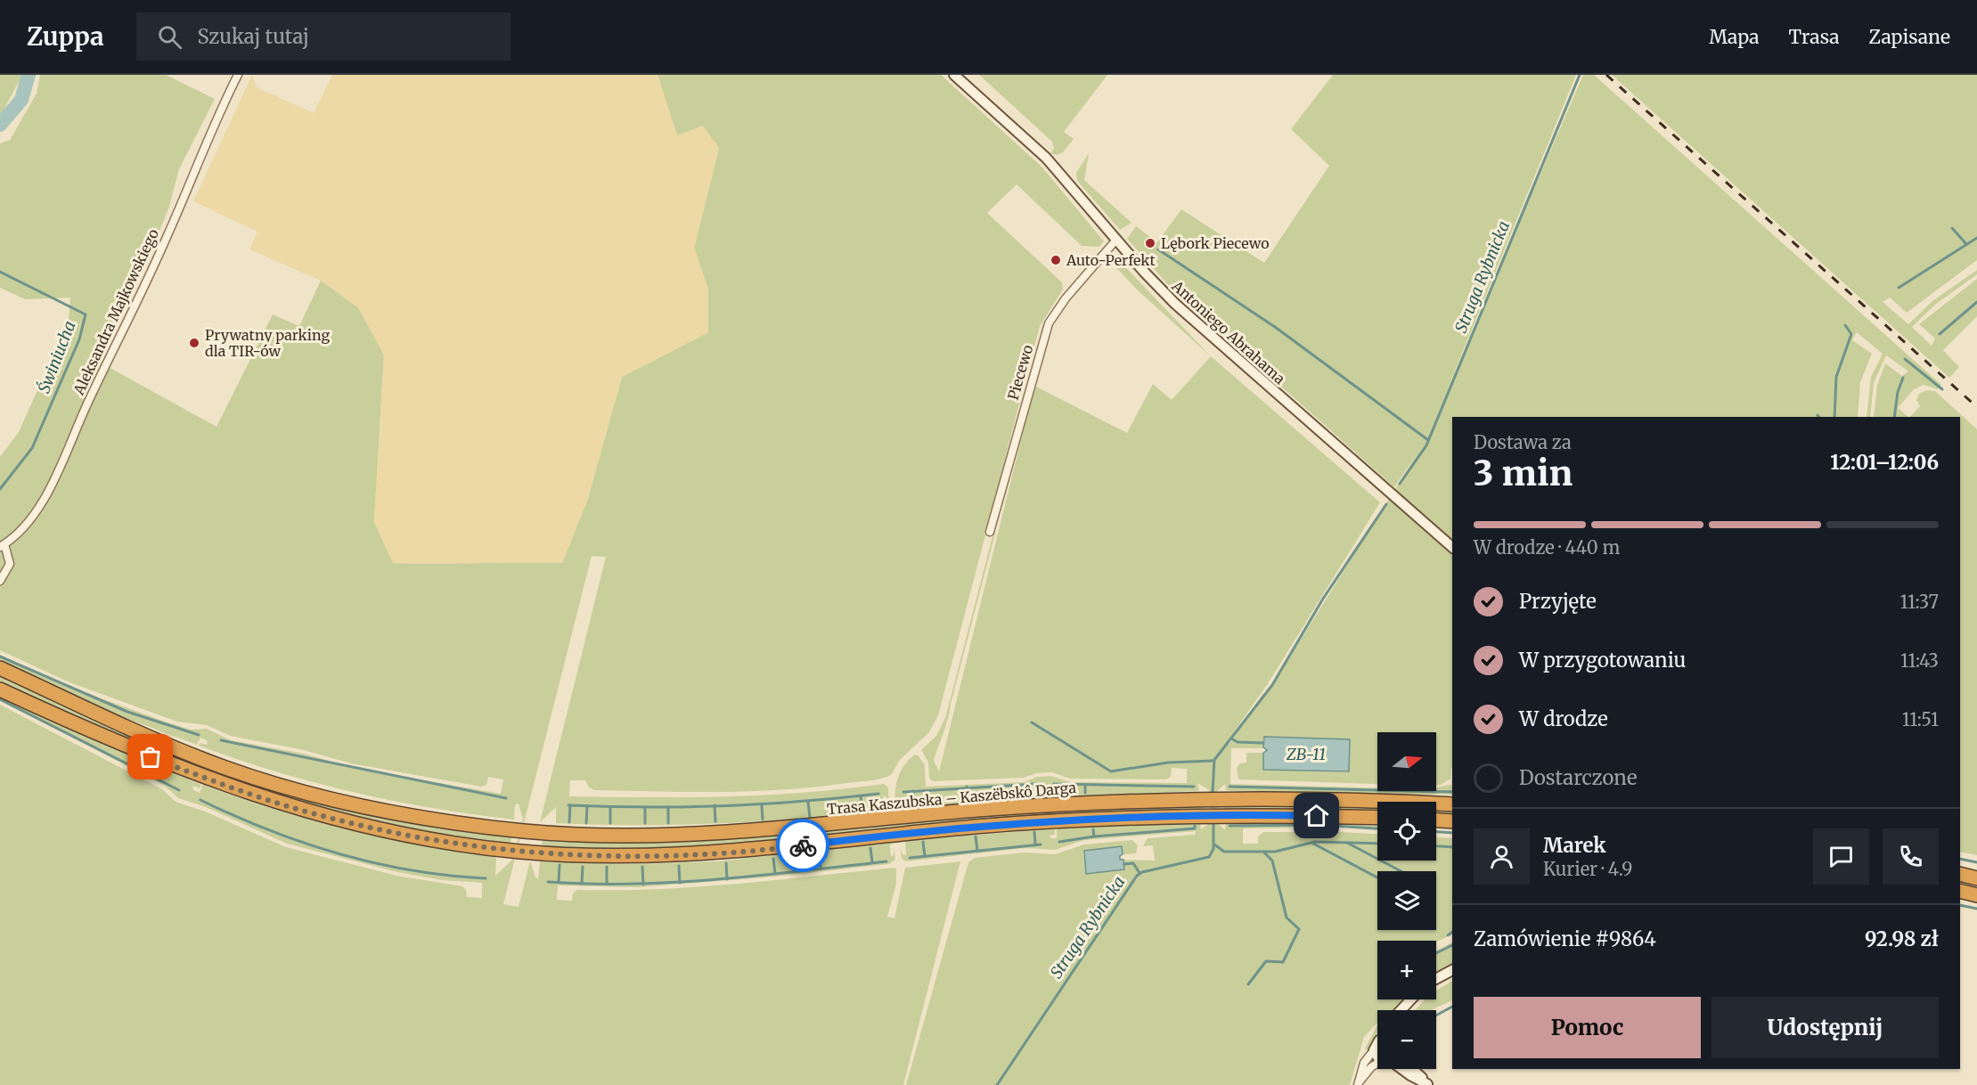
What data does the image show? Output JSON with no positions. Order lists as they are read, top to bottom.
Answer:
{
  "streets": {
    "highway": ["Trasa Kaszubska – Kaszëbskô Darga"],
    "main road": ["Antoniego Abrahama"],
    "street": ["Aleksandra Majkowskiego", "Piecewo"]
  },
  "crossings": [
    ["Antoniego Abrahama", "Piecewo"]
  ],
  "water": ["Struga Rybnicka", "Świniucha", "ZB-11"],
  "places": ["Lębork Piecewo", "Auto-Perfekt", "Prywatny parking dla TIR-ów"],
  "north": "right",
  "page": {
    "header": "Zuppa",
    "search": "Szukaj tutaj",
    "nav": ["Mapa", "Trasa", "Zapisane"],
    "heading": ["3 min", "Dostawa za", "12:01–12:06"],
    "panel": [
      "Marek",
      "Kurier · 4.9",
      "Zamówienie #9864",
      "92.98 zł"
    ],
    "bar": "W drodze · 440 m",
    "list": [
      ["Przyjęte", "11:37"],
      ["W przygotowaniu", "11:43"],
      ["W drodze", "11:51"],
      "Dostarczone"
    ],
    "map_buttons": ["+", "−"],
    "buttons": ["Pomoc", "Udostępnij"]
  }
}
